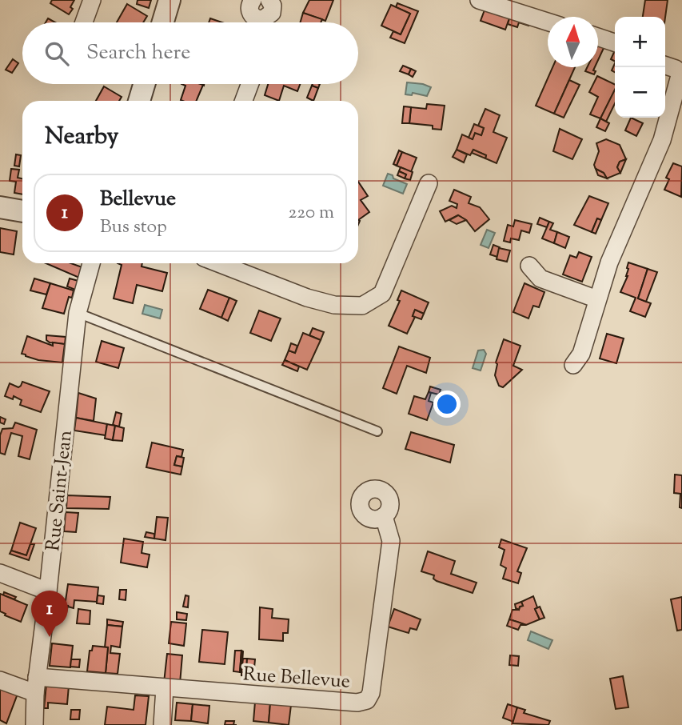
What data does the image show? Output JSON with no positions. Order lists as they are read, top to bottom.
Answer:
{
  "streets": {
    "street": ["Rue Saint-Jean", "Rue Bellevue"]
  },
  "crossings": [
    ["Rue Saint-Jean", "Rue Bellevue"]
  ],
  "north": "top",
  "page": {
    "map_buttons": ["+", "−"],
    "search": "Search here",
    "heading": "Nearby",
    "list": [
      {
        "mark": "1",
        "name": "Bellevue",
        "note": "Bus stop",
        "value": "220 m"
      }
    ],
    "pins": "1"
  }
}
